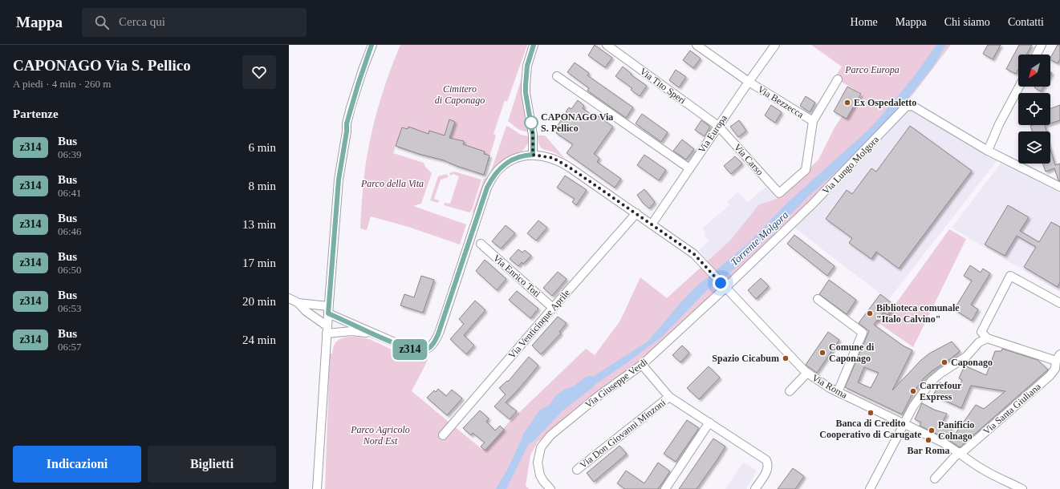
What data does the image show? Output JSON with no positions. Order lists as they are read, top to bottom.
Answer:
{
  "streets": {
    "street": [
      "Via Tito Speri",
      "Via Bezzecca",
      "Via Europa",
      "Via Carso",
      "Via Lungo Molgora",
      "Via Enrico Toti",
      "Via Venticinque Aprile",
      "Via Giuseppe Verdi",
      "Via Roma",
      "Via Santa Giuliana",
      "Via Don Giovanni Minzoni"
    ]
  },
  "crossings": [
    ["Via Tito Speri", "Via Europa"],
    ["Via Tito Speri", "Via Carso"],
    ["Via Bezzecca", "Via Europa"],
    ["Via Bezzecca", "Via Carso"],
    ["Via Europa", "Via Carso"],
    ["Via Europa", "Via Roma"],
    ["Via Lungo Molgora", "Via Giuseppe Verdi"],
    ["Via Lungo Molgora", "Via Roma"],
    ["Via Enrico Toti", "Via Venticinque Aprile"],
    ["Via Venticinque Aprile", "Via Roma"],
    ["Via Giuseppe Verdi", "Via Roma"],
    ["Via Roma", "Via Santa Giuliana"]
  ],
  "water": ["Torrente Molgora"],
  "parks": [
    "Parco Europa",
    "Cimitero di Caponago",
    "Parco della Vita",
    "Parco Agricolo Nord Est"
  ],
  "places": [
    "Ex Ospedaletto",
    "CAPONAGO Via S. Pellico",
    "Biblioteca comunale \"Italo Calvino\"",
    "Comune di Caponago",
    "Spazio Cicabum",
    "Caponago",
    "Carrefour Express",
    "Banca di Credito Cooperativo di Carugate",
    "Panificio Colnago",
    "Bar Roma"
  ],
  "lines": ["bus line z314"],
  "north": "bottom left",
  "page": {
    "header": "Mappa",
    "search": "Cerca qui",
    "nav": [
      "Home",
      "Mappa",
      "Chi siamo",
      "Contatti"
    ],
    "heading": [
      ["CAPONAGO Via S. Pellico", "A piedi · 4 min · 260 m"],
      "Partenze"
    ],
    "on_map": "z314",
    "list": [
      {
        "mark": "z314",
        "name": "Bus",
        "note": "06:39",
        "value": "6 min"
      },
      {
        "mark": "z314",
        "name": "Bus",
        "note": "06:41",
        "value": "8 min"
      },
      {
        "mark": "z314",
        "name": "Bus",
        "note": "06:46",
        "value": "13 min"
      },
      {
        "mark": "z314",
        "name": "Bus",
        "note": "06:50",
        "value": "17 min"
      },
      {
        "mark": "z314",
        "name": "Bus",
        "note": "06:53",
        "value": "20 min"
      },
      {
        "mark": "z314",
        "name": "Bus",
        "note": "06:57",
        "value": "24 min"
      }
    ],
    "buttons": ["Indicazioni", "Biglietti"]
  }
}
